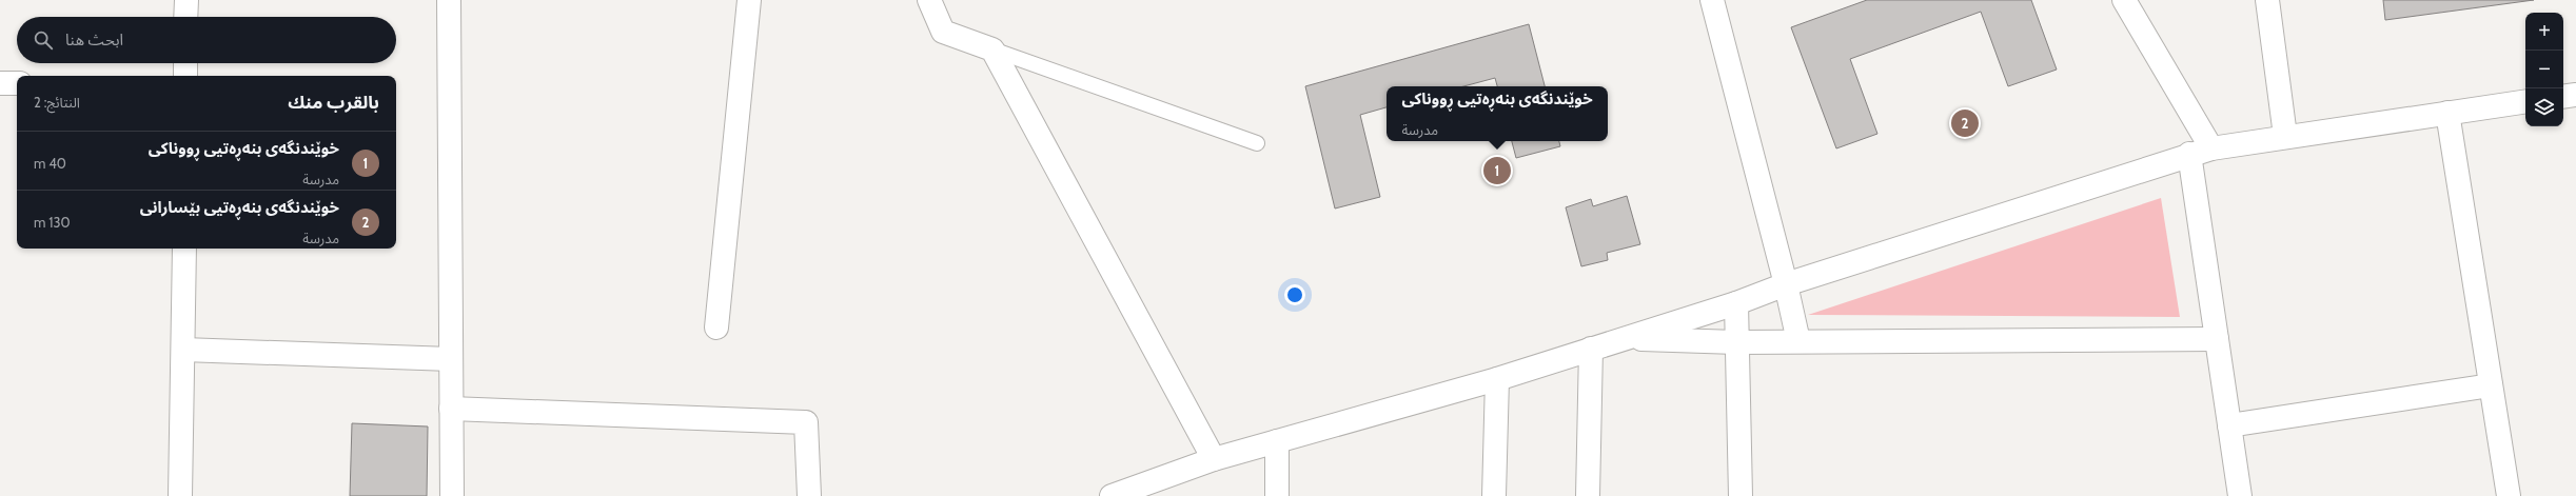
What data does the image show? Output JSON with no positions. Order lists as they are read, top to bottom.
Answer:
{
  "page": {
    "map_buttons": ["+", "−"],
    "search": "ابحث هنا",
    "heading": ["بالقرب منك", "النتائج: 2"],
    "popup": ["خوێندنگەی بنەڕەتیی ڕووناکی", "مدرسة"],
    "pins": ["2", "1"],
    "list": [
      {
        "mark": "1",
        "name": "خوێندنگەی بنەڕەتیی ڕووناکی",
        "note": "مدرسة",
        "value": "40 m"
      },
      {
        "mark": "2",
        "name": "خوێندنگەی بنەڕەتیی بێسارانی",
        "note": "مدرسة",
        "value": "130 m"
      }
    ]
  }
}
